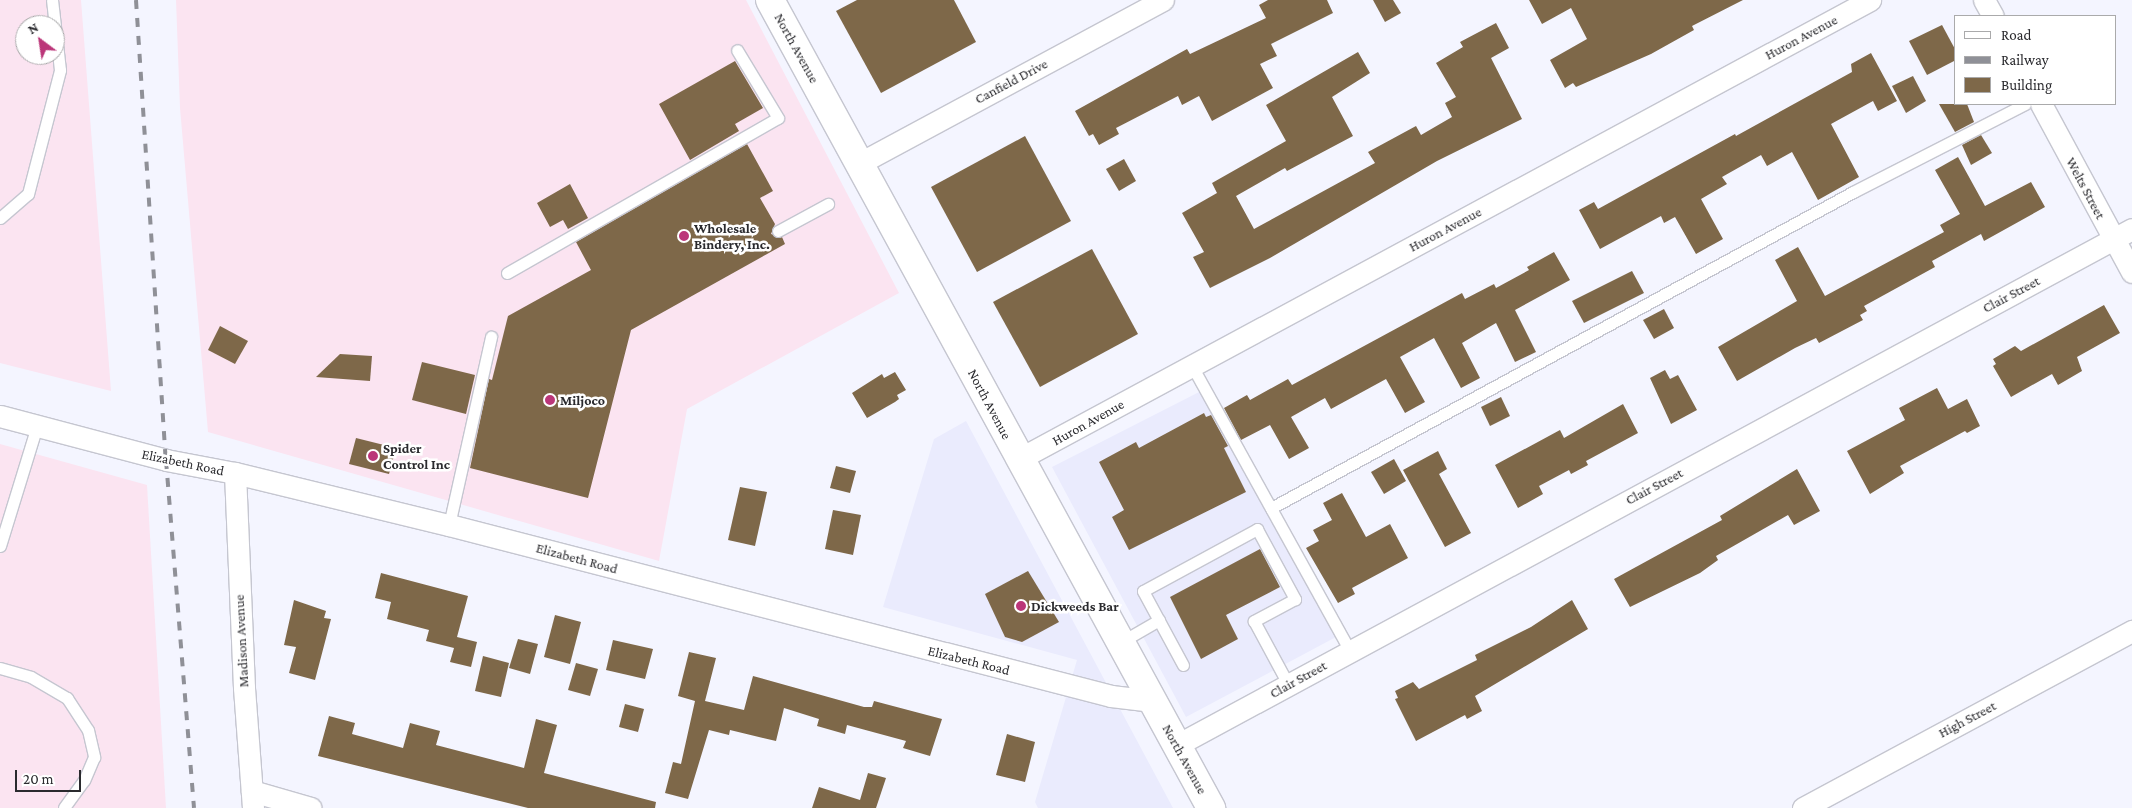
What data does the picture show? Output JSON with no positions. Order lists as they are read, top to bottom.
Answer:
{
  "streets": {
    "main road": ["North Avenue"],
    "street": [
      "Huron Avenue",
      "Canfield Drive",
      "Welts Street",
      "Clair Street",
      "Elizabeth Road",
      "Madison Avenue",
      "High Street"
    ]
  },
  "crossings": [
    ["Huron Avenue", "North Avenue"],
    ["North Avenue", "Canfield Drive"],
    ["North Avenue", "Clair Street"],
    ["North Avenue", "Elizabeth Road"],
    ["Welts Street", "Clair Street"],
    ["Elizabeth Road", "Madison Avenue"]
  ],
  "places": [
    "Wholesale Bindery, Inc.",
    "Miljoco",
    "Spider Control Inc",
    "Dickweeds Bar"
  ],
  "legend": ["Road", "Railway", "Building"],
  "scale_bar": "20 m",
  "north": "top left"
}
